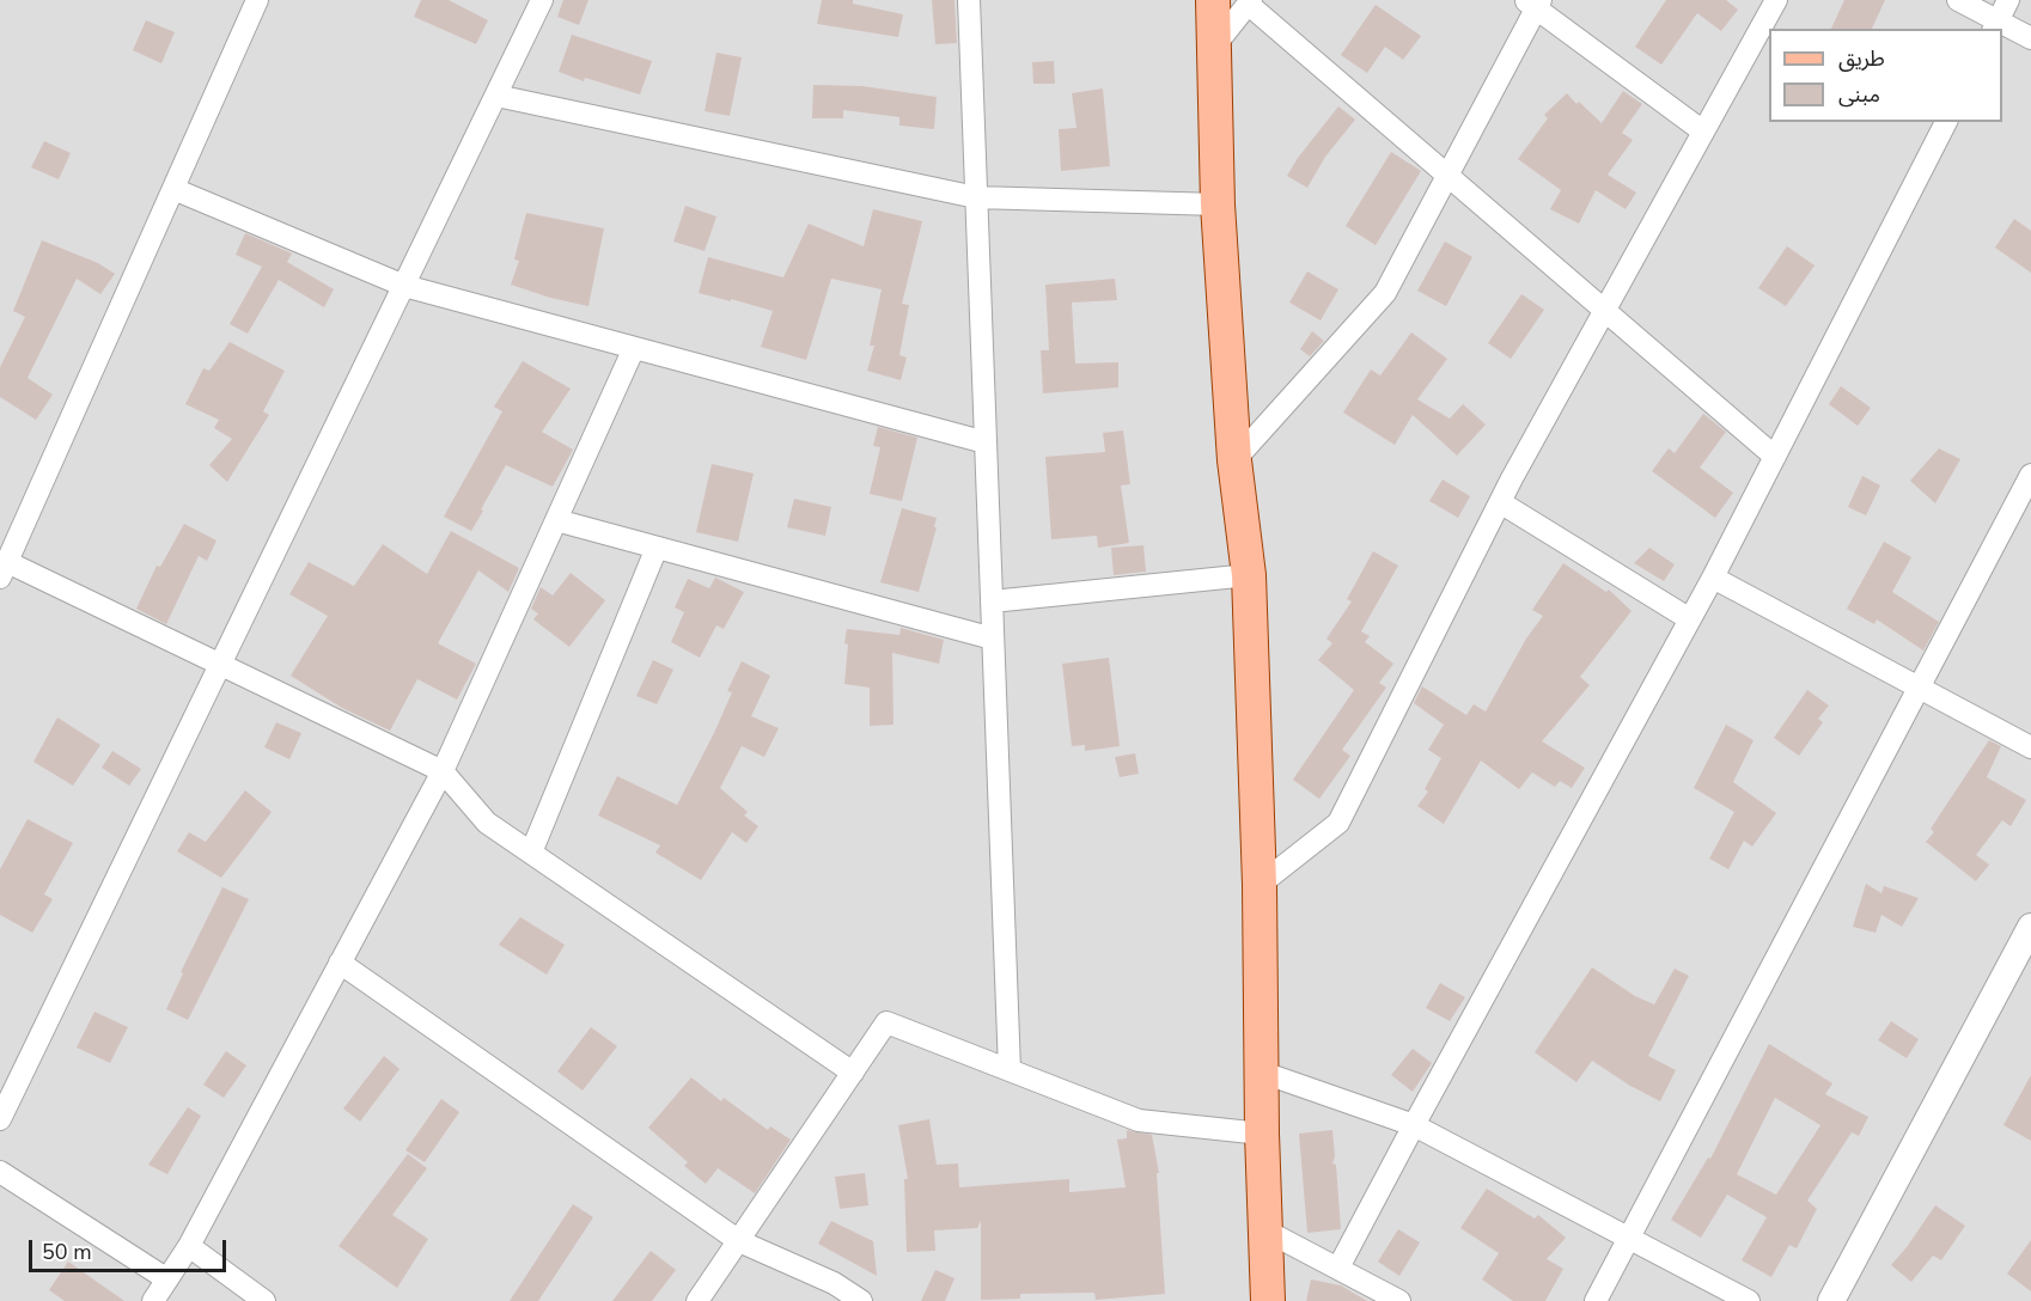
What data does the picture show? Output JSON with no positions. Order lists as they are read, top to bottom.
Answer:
{
  "legend": ["طريق", "مبنى"],
  "scale_bar": "50 m"
}
